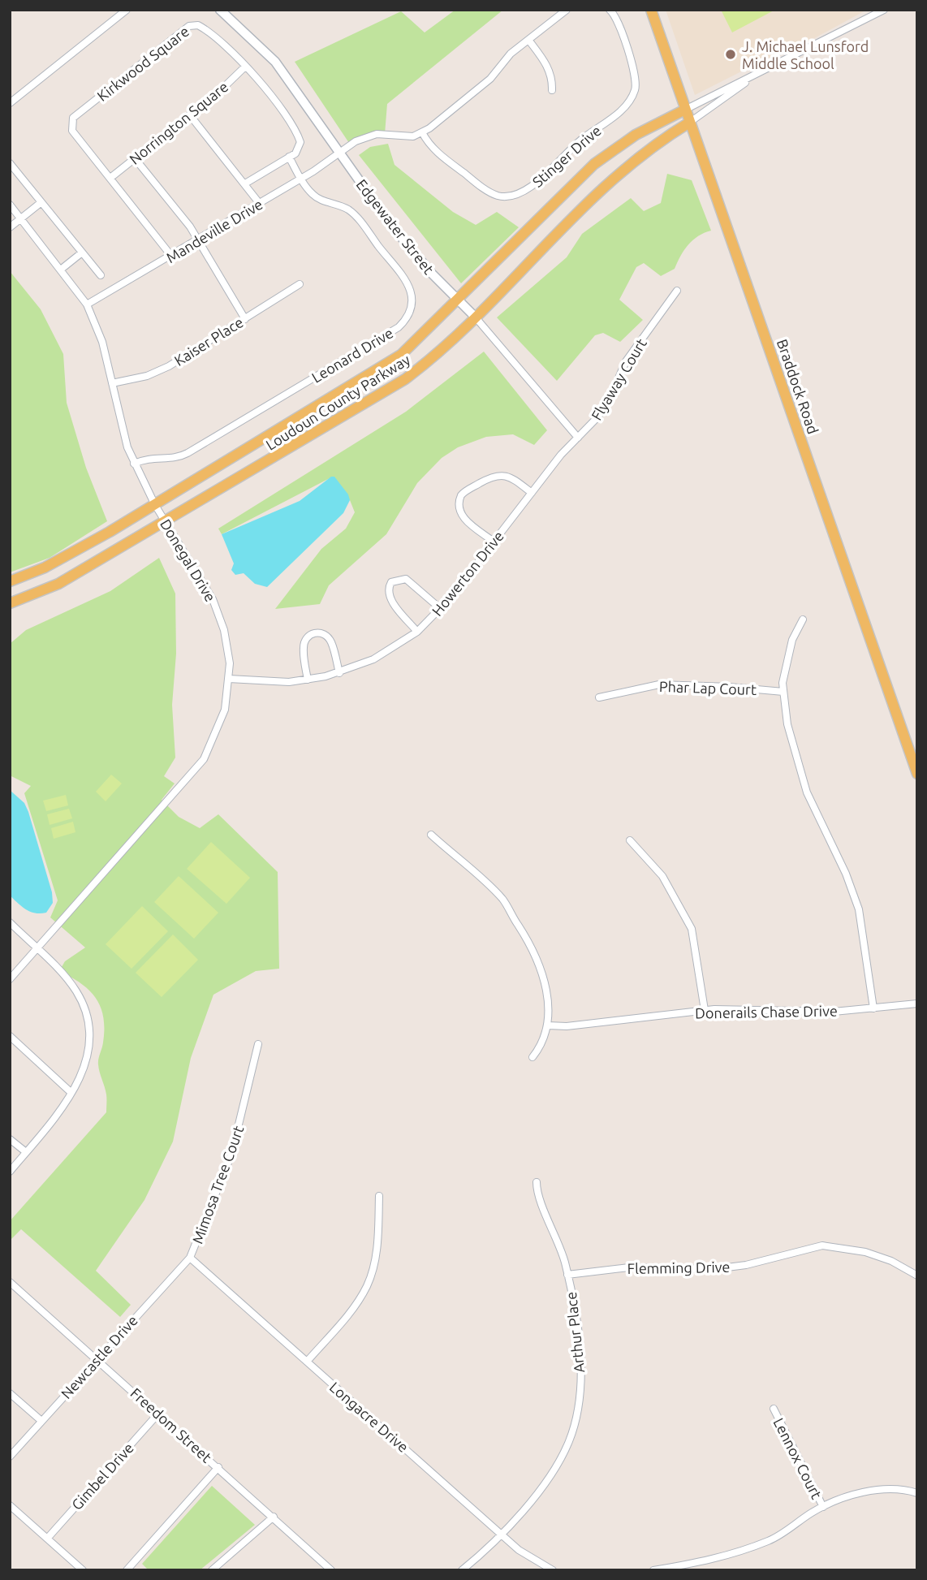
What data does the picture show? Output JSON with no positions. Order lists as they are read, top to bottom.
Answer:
{
  "streets": {
    "main road": ["Braddock Road", "Loudoun County Parkway"],
    "street": [
      "Kirkwood Square",
      "Norrington Square",
      "Stinger Drive",
      "Edgewater Street",
      "Mandeville Drive",
      "Kaiser Place",
      "Leonard Drive",
      "Flyaway Court",
      "Donegal Drive",
      "Howerton Drive",
      "Phar Lap Court",
      "Donerails Chase Drive",
      "Mimosa Tree Court",
      "Flemming Drive",
      "Arthur Place",
      "Newcastle Drive",
      "Longacre Drive",
      "Freedom Street",
      "Lennox Court",
      "Gimbel Drive"
    ]
  },
  "crossings": [
    ["Kirkwood Square", "Norrington Square"],
    ["Kirkwood Square", "Mandeville Drive"],
    ["Kirkwood Square", "Leonard Drive"],
    ["Edgewater Street", "Mandeville Drive"],
    ["Edgewater Street", "Flyaway Court"],
    ["Edgewater Street", "Loudoun County Parkway"],
    ["Edgewater Street", "Howerton Drive"],
    ["Mandeville Drive", "Leonard Drive"],
    ["Mandeville Drive", "Donegal Drive"],
    ["Kaiser Place", "Donegal Drive"],
    ["Leonard Drive", "Donegal Drive"],
    ["Flyaway Court", "Howerton Drive"],
    ["Braddock Road", "Loudoun County Parkway"],
    ["Loudoun County Parkway", "Donegal Drive"],
    ["Donegal Drive", "Howerton Drive"],
    ["Mimosa Tree Court", "Newcastle Drive"],
    ["Mimosa Tree Court", "Longacre Drive"],
    ["Flemming Drive", "Arthur Place"],
    ["Arthur Place", "Longacre Drive"],
    ["Newcastle Drive", "Longacre Drive"],
    ["Newcastle Drive", "Freedom Street"],
    ["Freedom Street", "Gimbel Drive"]
  ],
  "places": ["J. Michael Lunsford Middle School"]
}
